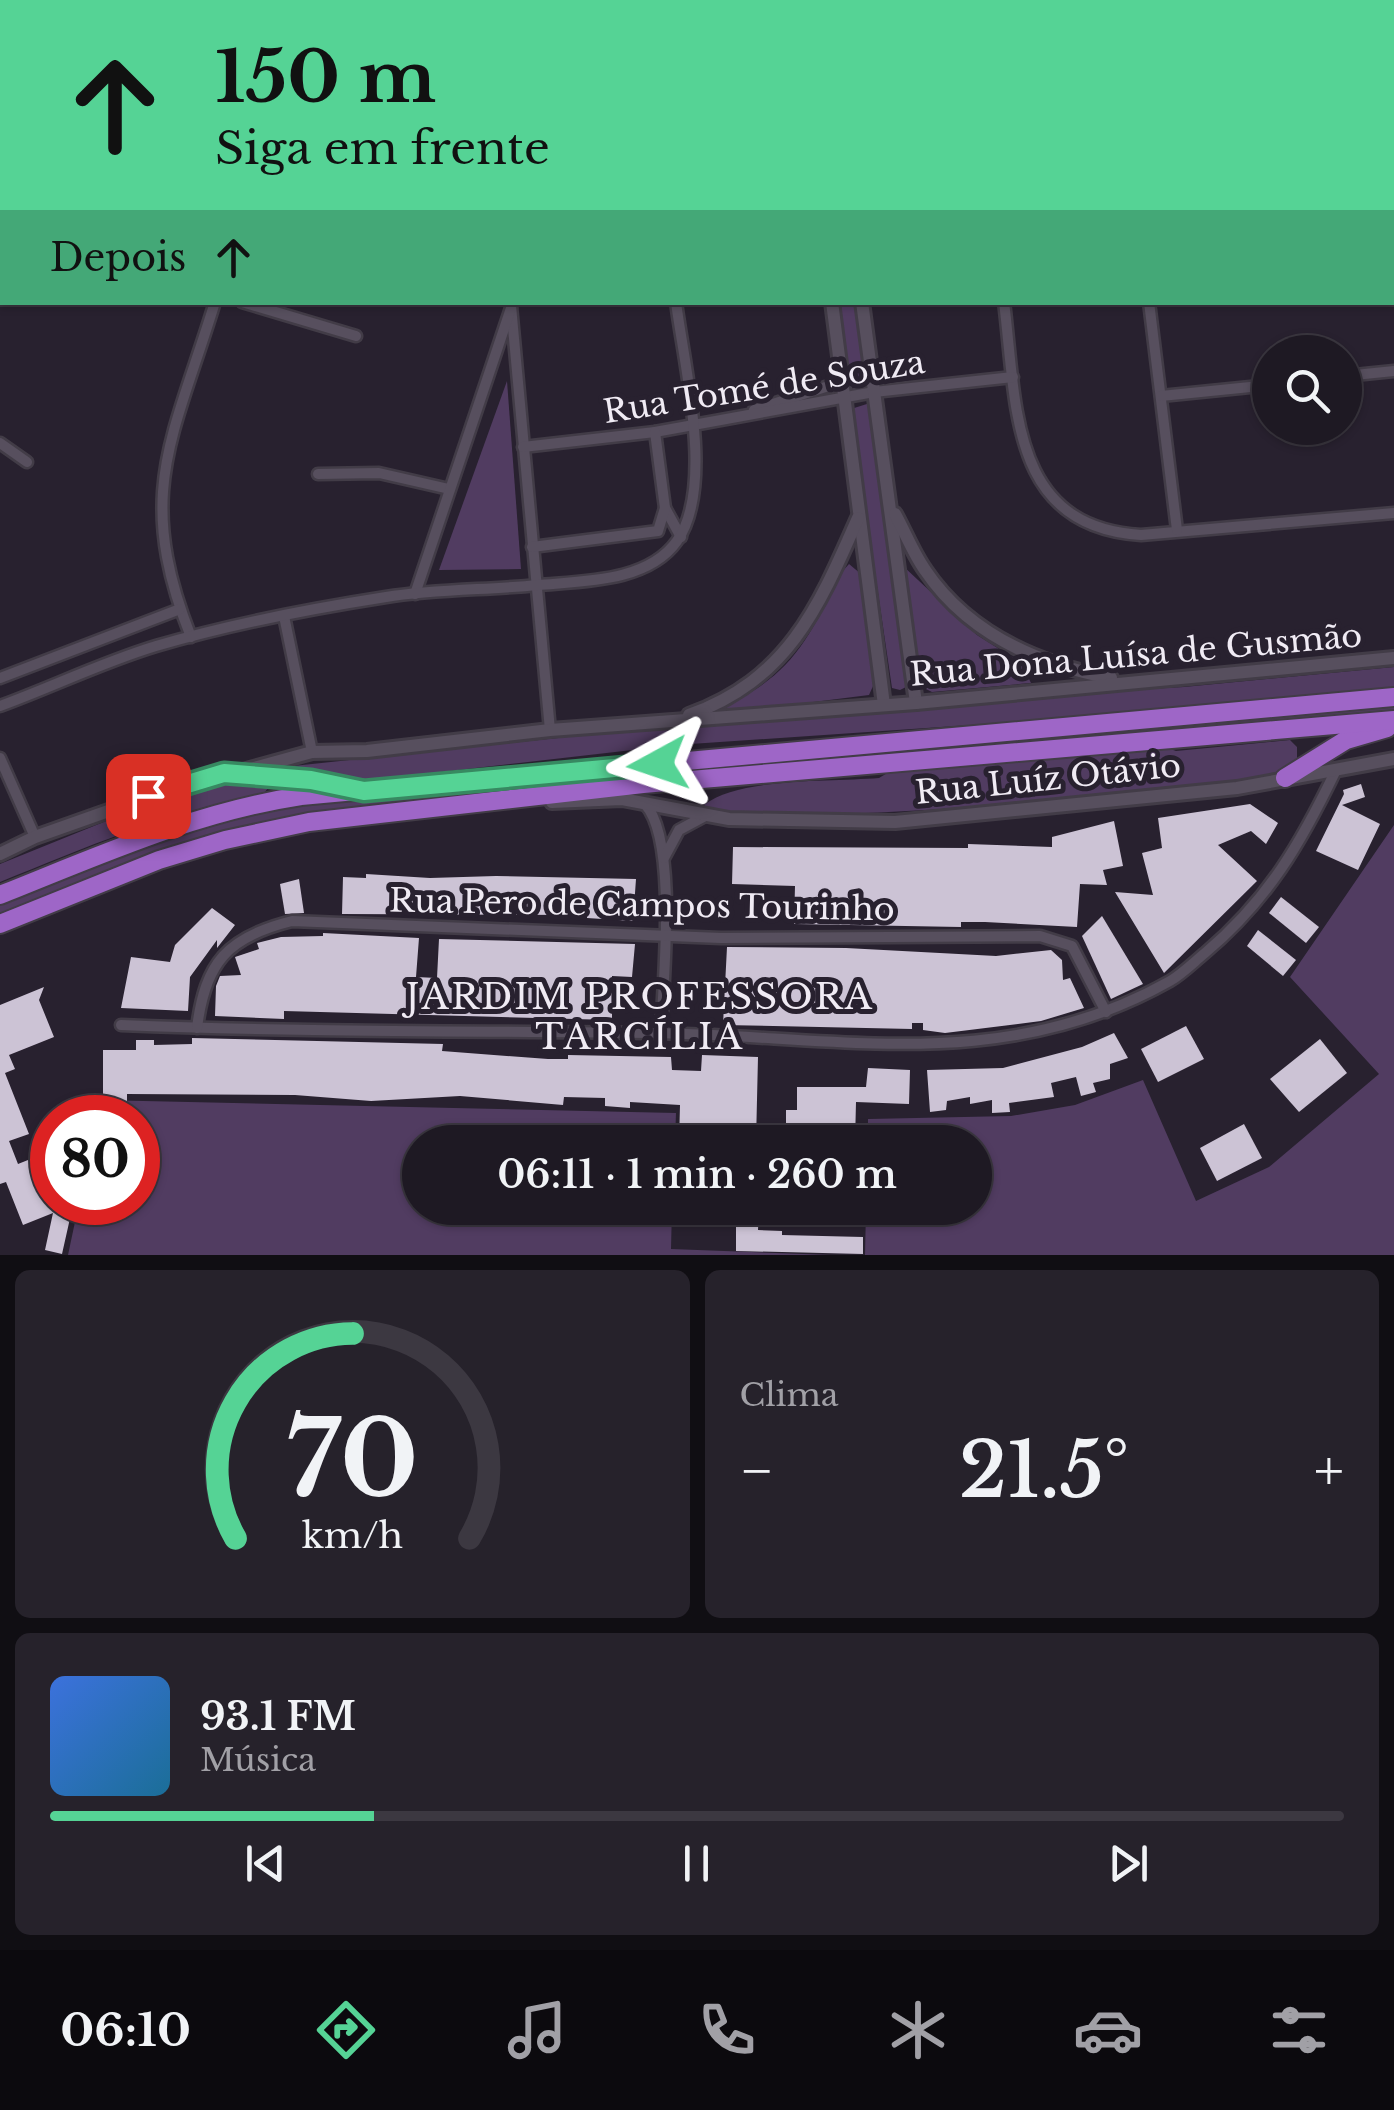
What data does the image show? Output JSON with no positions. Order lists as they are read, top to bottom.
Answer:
{
  "streets": {
    "street": [
      "Rua Tomé de Souza",
      "Rua Dona Luísa de Gusmão",
      "Rua Luíz Otávio",
      "Rua Pero de Campos Tourinho"
    ]
  },
  "districts": ["JARDIM PROFESSORA TARCÍLIA"],
  "page": {
    "turn": ["150 m", "Siga em frente"],
    "then": "Depois",
    "limit": "80",
    "trip": "06:11 · 1 min · 260 m",
    "tile": "Clima",
    "heat": ["−", "21.5°", "+"],
    "song": ["93.1 FM", "Música"],
    "tabs": "06:10",
    "gauge": ["70", "km/h"]
  }
}
